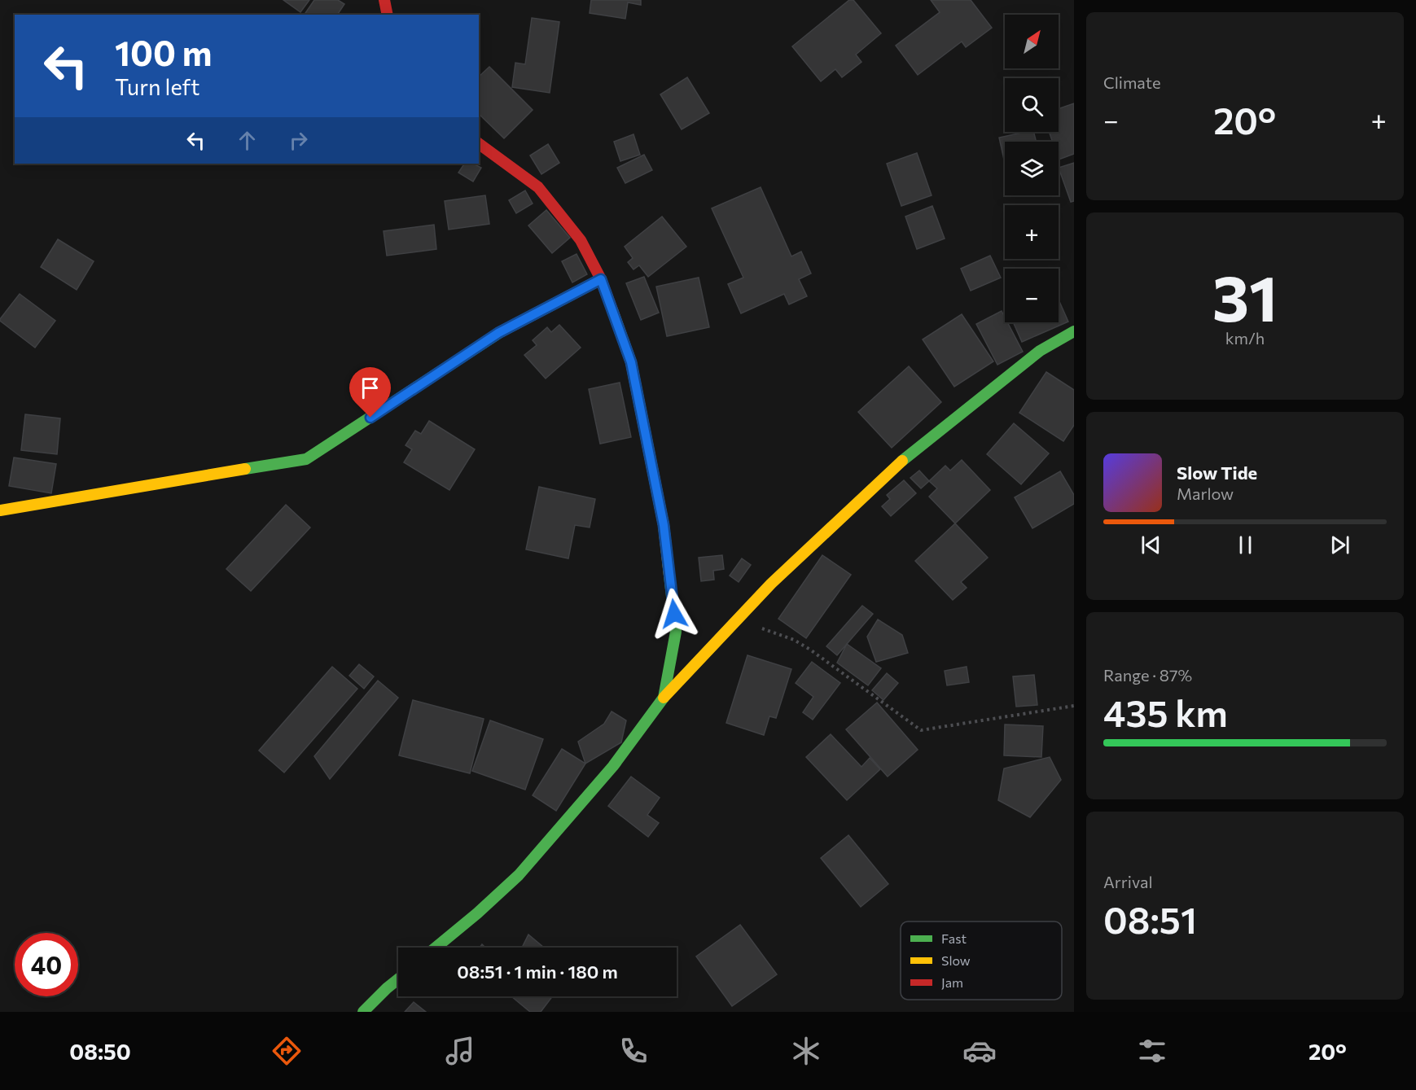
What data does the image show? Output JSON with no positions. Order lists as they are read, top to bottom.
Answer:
{
  "legend": ["Fast", "Slow", "Jam"],
  "north": "top right",
  "page": {
    "tile": [
      "Climate",
      ["31", "km/h"],
      ["Range · 87%", "435 km"],
      ["Arrival", "08:51"]
    ],
    "map_buttons": ["+", "−"],
    "turn": ["100 m", "Turn left"],
    "heat": ["−", "20°", "+"],
    "song": ["Slow Tide", "Marlow"],
    "limit": "40",
    "trip": "08:51 · 1 min · 180 m",
    "tabs": ["08:50", "20°"]
  }
}
